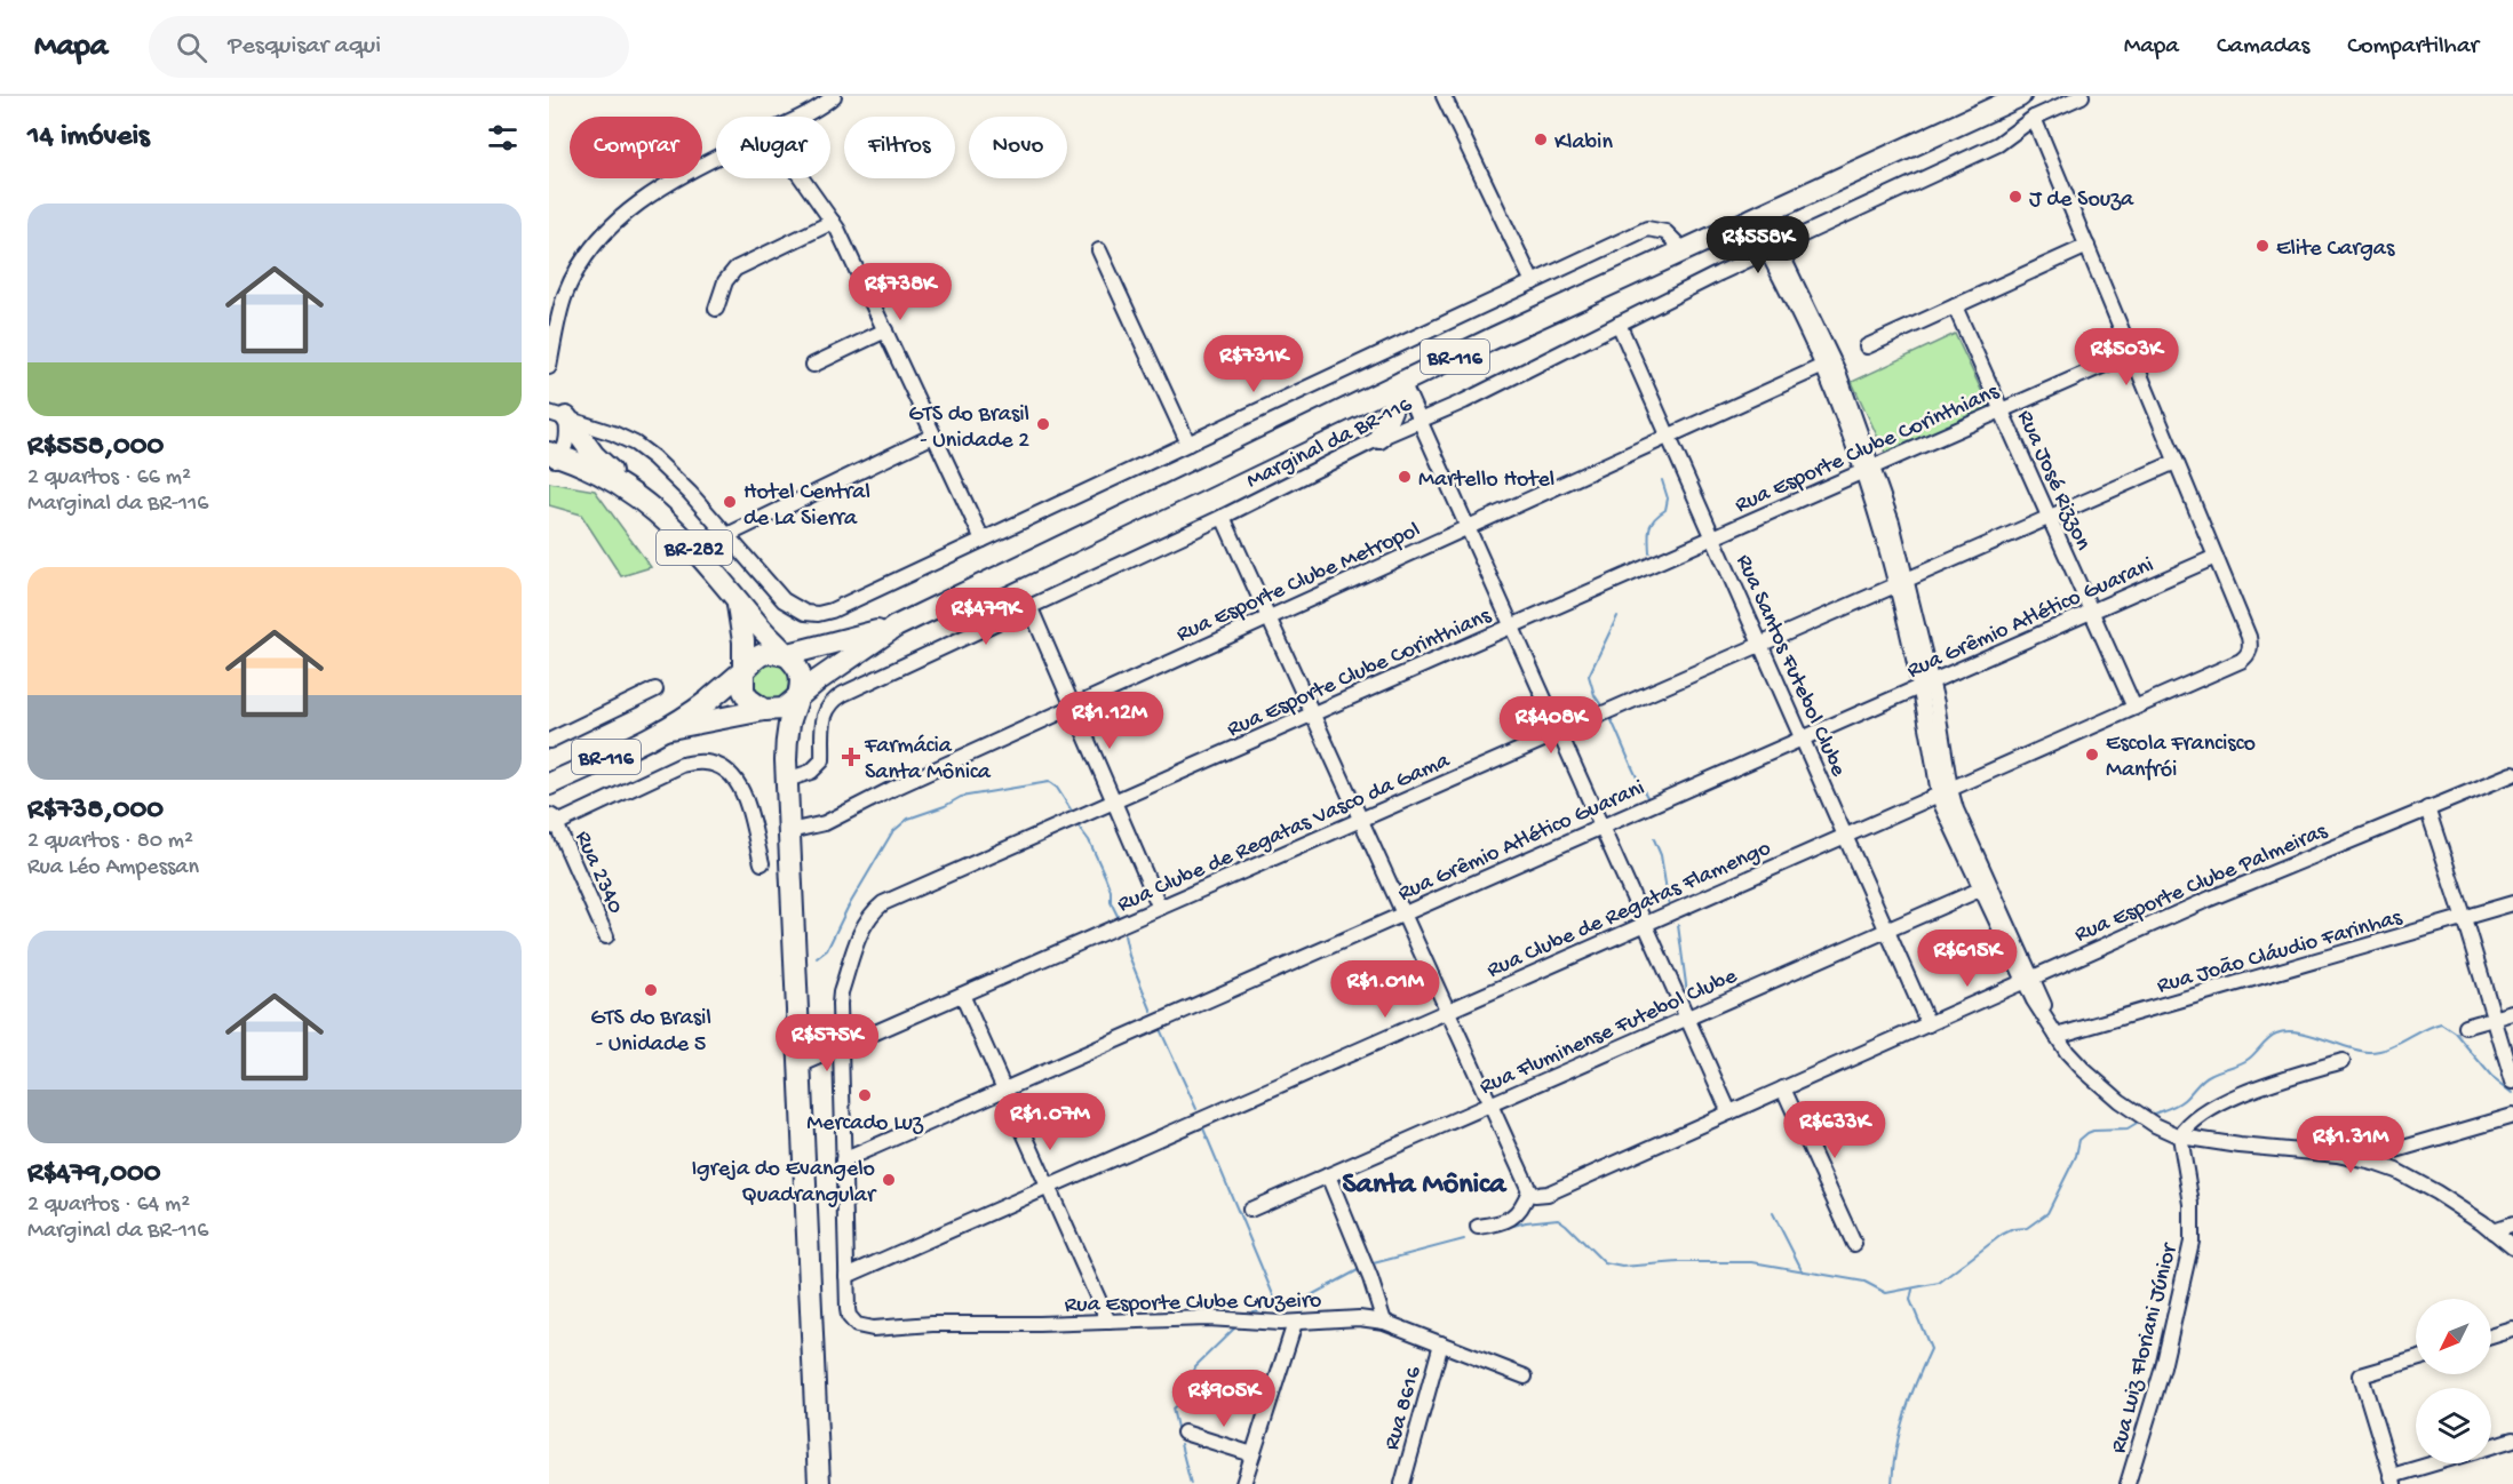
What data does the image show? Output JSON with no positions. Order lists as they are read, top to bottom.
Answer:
{
  "streets": {
    "highway": ["BR-116", "BR-282"],
    "street": [
      "Marginal da BR-116",
      "Rua Esporte Clube Corinthians",
      "Rua José Rizzon",
      "Rua Esporte Clube Metropol",
      "Rua Grêmio Atlético Guarani",
      "Rua Santos Futebol Clube",
      "Rua Clube de Regatas Vasco da Gama",
      "Rua 2340",
      "Rua Esporte Clube Palmeiras",
      "Rua Clube de Regatas Flamengo",
      "Rua João Cláudio Farinhas",
      "Rua Fluminense Futebol Clube",
      "Rua Esporte Clube Cruzeiro",
      "Rua Luiz Floriani Júnior",
      "Rua 8616"
    ]
  },
  "crossings": [
    ["BR-116", "BR-282"],
    ["Marginal da BR-116", "BR-282"],
    ["Marginal da BR-116", "Rua Santos Futebol Clube"],
    ["Rua Esporte Clube Corinthians", "Rua José Rizzon"],
    ["Rua Esporte Clube Corinthians", "Rua Grêmio Atlético Guarani"],
    ["Rua Esporte Clube Corinthians", "Rua Santos Futebol Clube"],
    ["Rua Esporte Clube Corinthians", "Rua Clube de Regatas Vasco da Gama"],
    ["Rua Esporte Clube Corinthians", "Rua Clube de Regatas Flamengo"],
    ["Rua Esporte Clube Corinthians", "Rua Esporte Clube Cruzeiro"],
    ["Rua José Rizzon", "Rua Grêmio Atlético Guarani"],
    ["Rua José Rizzon", "Rua Clube de Regatas Vasco da Gama"],
    ["Rua José Rizzon", "Rua Clube de Regatas Flamengo"],
    ["BR-282", "Rua Esporte Clube Metropol"],
    ["BR-282", "Rua Clube de Regatas Vasco da Gama"],
    ["Rua Esporte Clube Metropol", "Rua Santos Futebol Clube"],
    ["Rua Grêmio Atlético Guarani", "Rua Santos Futebol Clube"],
    ["Rua Grêmio Atlético Guarani", "Rua Clube de Regatas Flamengo"],
    ["Rua Santos Futebol Clube", "Rua Clube de Regatas Vasco da Gama"],
    ["Rua Santos Futebol Clube", "Rua Esporte Clube Palmeiras"],
    ["Rua Santos Futebol Clube", "Rua Clube de Regatas Flamengo"],
    ["Rua Santos Futebol Clube", "Rua Fluminense Futebol Clube"],
    ["Rua Esporte Clube Cruzeiro", "Rua 8616"]
  ],
  "districts": ["Santa Mônica"],
  "places": {
    "other": [
      "Klabin",
      "J de Souza",
      "Elite Cargas",
      "GTS do Brasil - Unidade 2",
      "Martello Hotel",
      "Hotel Central de La Sierra",
      "Escola Francisco Manfrói",
      "GTS do Brasil - Unidade 5",
      "Mercado Luz",
      "Igreja do Evangelo Quadrangular"
    ],
    "health": ["Farmácia Santa Mônica"]
  },
  "north": "bottom left",
  "page": {
    "header": "Mapa",
    "search": "Pesquisar aqui",
    "nav": ["Mapa", "Camadas", "Compartilhar"],
    "heading": "14 imóveis",
    "chip": [
      "Comprar",
      "Alugar",
      "Filtros",
      "Novo"
    ],
    "list": [
      {
        "name": "R$558,000",
        "note": "2 quartos · 66 m² · Marginal da BR-116"
      },
      {
        "name": "R$738,000",
        "note": "2 quartos · 80 m² · Rua Léo Ampessan"
      },
      {
        "name": "R$479,000",
        "note": "2 quartos · 64 m² · Marginal da BR-116"
      }
    ],
    "price": [
      "R$558K",
      "R$738K",
      "R$503K",
      "R$731K",
      "R$479K",
      "R$1.12M",
      "R$408K",
      "R$615K",
      "R$1.01M",
      "R$575K",
      "R$1.07M",
      "R$633K",
      "R$1.31M",
      "R$905K"
    ]
  }
}
